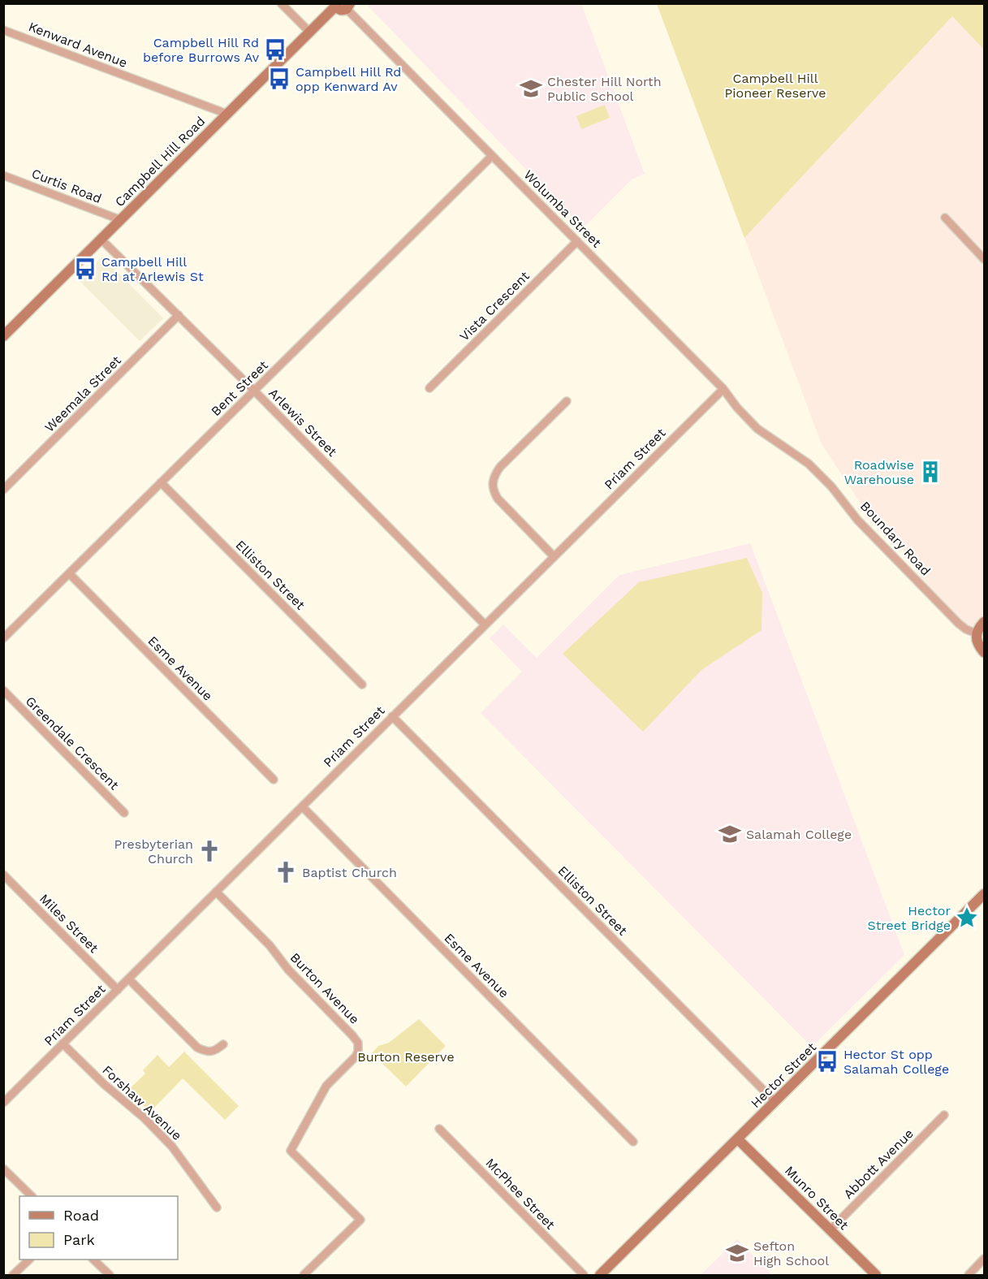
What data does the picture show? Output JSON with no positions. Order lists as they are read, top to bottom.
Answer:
{
  "streets": {
    "street": [
      "Kenward Avenue",
      "Campbell Hill Road",
      "Curtis Road",
      "Wolumba Street",
      "Vista Crescent",
      "Bent Street",
      "Weemala Street",
      "Arlewis Street",
      "Priam Street",
      "Boundary Road",
      "Elliston Street",
      "Esme Avenue",
      "Greendale Crescent",
      "Miles Street",
      "Burton Avenue",
      "Hector Street",
      "Forshaw Avenue",
      "Abbott Avenue",
      "McPhee Street",
      "Munro Street"
    ]
  },
  "crossings": [
    ["Kenward Avenue", "Campbell Hill Road"],
    ["Campbell Hill Road", "Curtis Road"],
    ["Campbell Hill Road", "Arlewis Street"],
    ["Wolumba Street", "Vista Crescent"],
    ["Wolumba Street", "Bent Street"],
    ["Wolumba Street", "Priam Street"],
    ["Wolumba Street", "Boundary Road"],
    ["Bent Street", "Arlewis Street"],
    ["Bent Street", "Elliston Street"],
    ["Bent Street", "Esme Avenue"],
    ["Weemala Street", "Arlewis Street"],
    ["Arlewis Street", "Priam Street"],
    ["Priam Street", "Elliston Street"],
    ["Priam Street", "Esme Avenue"],
    ["Priam Street", "Miles Street"],
    ["Priam Street", "Burton Avenue"],
    ["Priam Street", "Forshaw Avenue"],
    ["Elliston Street", "Hector Street"],
    ["Hector Street", "Munro Street"],
    ["Abbott Avenue", "Munro Street"]
  ],
  "parks": ["Campbell Hill Pioneer Reserve", "Burton Reserve"],
  "places": {
    "bus stop": [
      "Campbell Hill Rd before Burrows Av",
      "Campbell Hill Rd opp Kenward Av",
      "Campbell Hill Rd at Arlewis St",
      "Hector St opp Salamah College"
    ],
    "school or university": ["Chester Hill North Public School", "Salamah College", "Sefton High School"],
    "building": ["Roadwise Warehouse"],
    "church": ["Presbyterian Church", "Baptist Church"],
    "place": ["Hector Street Bridge"]
  },
  "legend": ["Road", "Park"]
}
